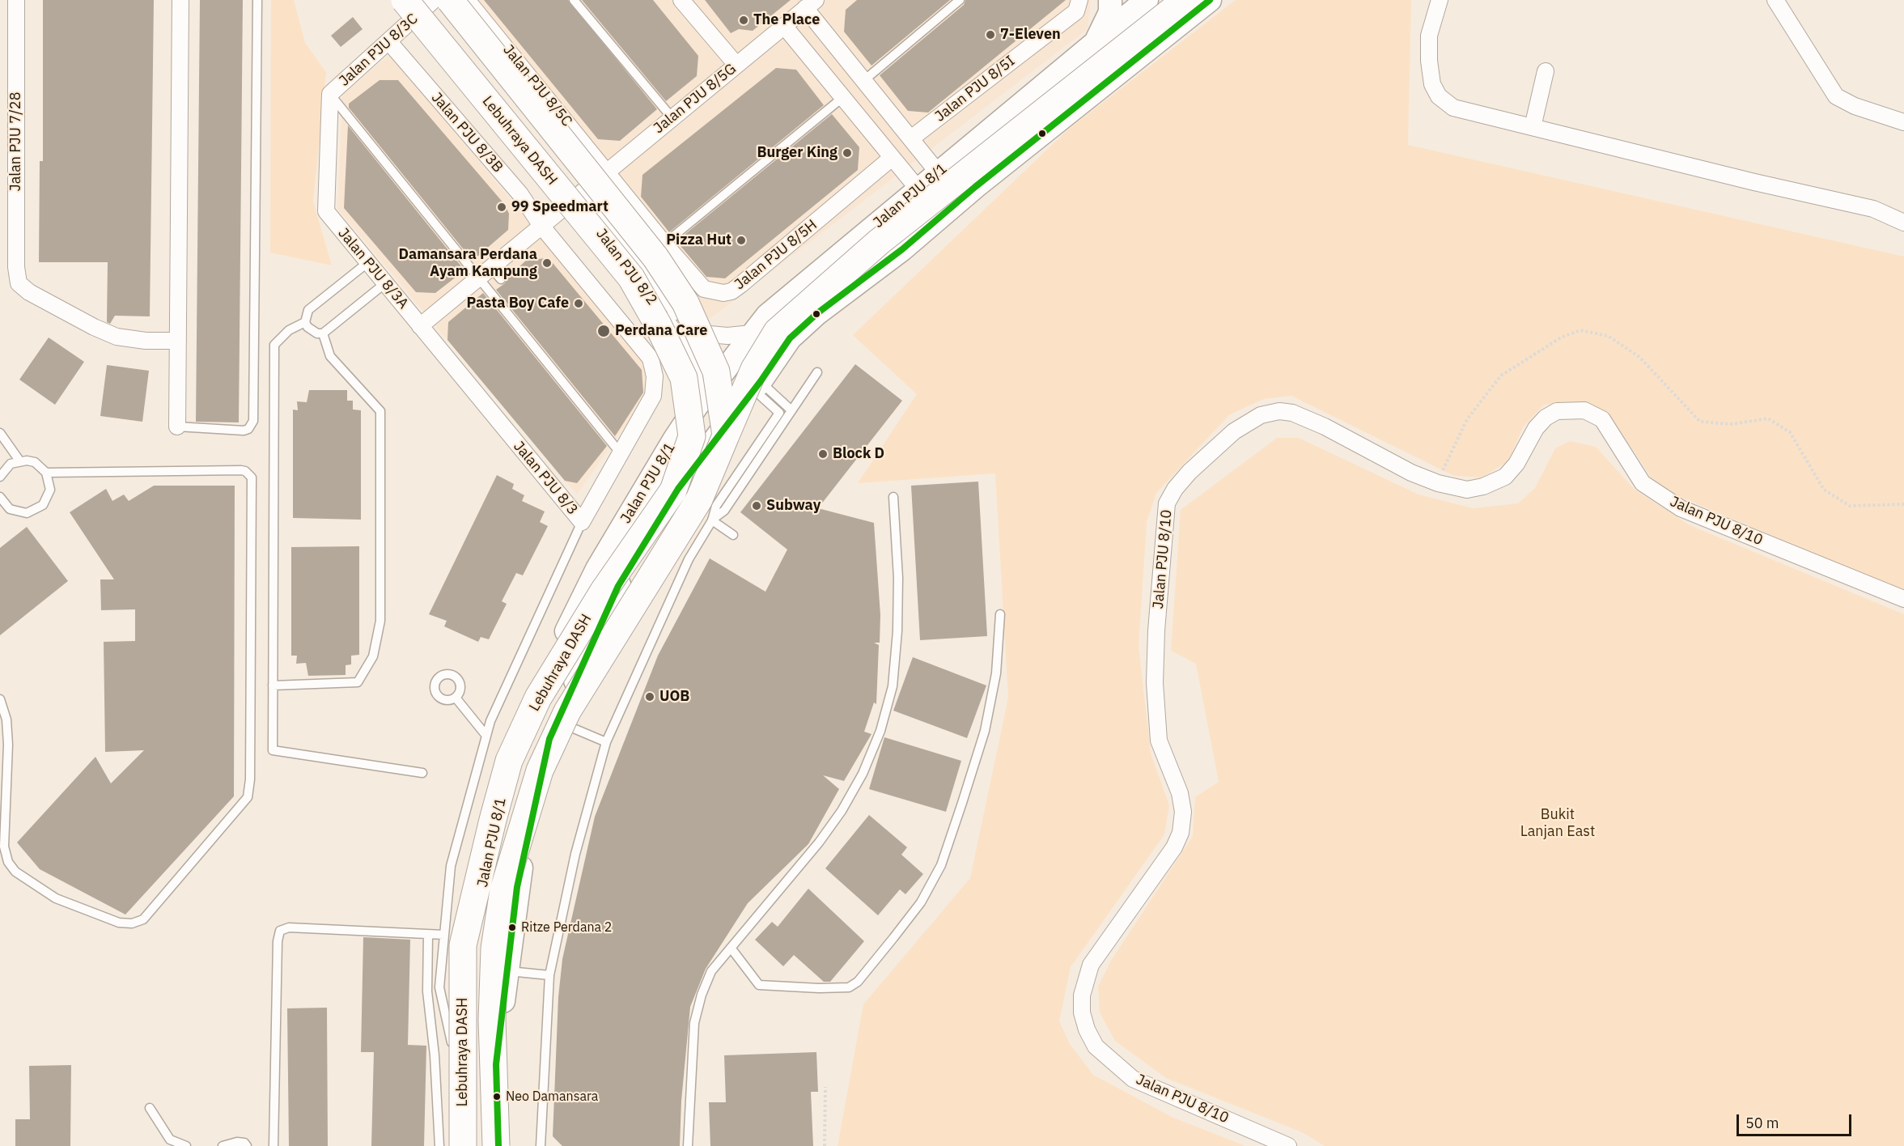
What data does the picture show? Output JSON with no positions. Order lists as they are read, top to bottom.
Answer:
{
  "streets": {
    "highway": ["Lebuhraya DASH"],
    "main road": ["Jalan PJU 8/1"],
    "street": [
      "Jalan PJU 8/3C",
      "Jalan PJU 8/5C",
      "Jalan PJU 8/5I",
      "Jalan PJU 8/5G",
      "Jalan PJU 8/3B",
      "Jalan PJU 7/28",
      "Jalan PJU 8/5H",
      "Jalan PJU 8/2",
      "Jalan PJU 8/3A",
      "Jalan PJU 8/3",
      "Jalan PJU 8/10"
    ]
  },
  "crossings": [
    ["Jalan PJU 8/3C", "Jalan PJU 8/3B"],
    ["Jalan PJU 8/3C", "Lebuhraya DASH"],
    ["Jalan PJU 8/3C", "Jalan PJU 8/2"],
    ["Jalan PJU 8/3C", "Jalan PJU 8/3A"],
    ["Jalan PJU 8/5C", "Jalan PJU 8/5G"],
    ["Jalan PJU 8/5C", "Jalan PJU 8/5H"],
    ["Jalan PJU 8/5G", "Jalan PJU 8/5H"],
    ["Jalan PJU 8/5G", "Jalan PJU 8/2"],
    ["Jalan PJU 8/3B", "Jalan PJU 8/3"],
    ["Lebuhraya DASH", "Jalan PJU 8/1"],
    ["Lebuhraya DASH", "Jalan PJU 8/2"],
    ["Jalan PJU 8/1", "Jalan PJU 8/2"],
    ["Jalan PJU 8/3A", "Jalan PJU 8/3"]
  ],
  "parks": ["Bukit Lanjan East"],
  "places": [
    "The Place",
    "7-Eleven",
    "Burger King",
    "99 Speedmart",
    "Pizza Hut",
    "Damansara Perdana Ayam Kampung",
    "Pasta Boy Cafe",
    "Perdana Care",
    "Block D",
    "Subway",
    "UOB",
    "Ritze Perdana 2",
    "Neo Damansara"
  ],
  "scale_bar": "50 m"
}
